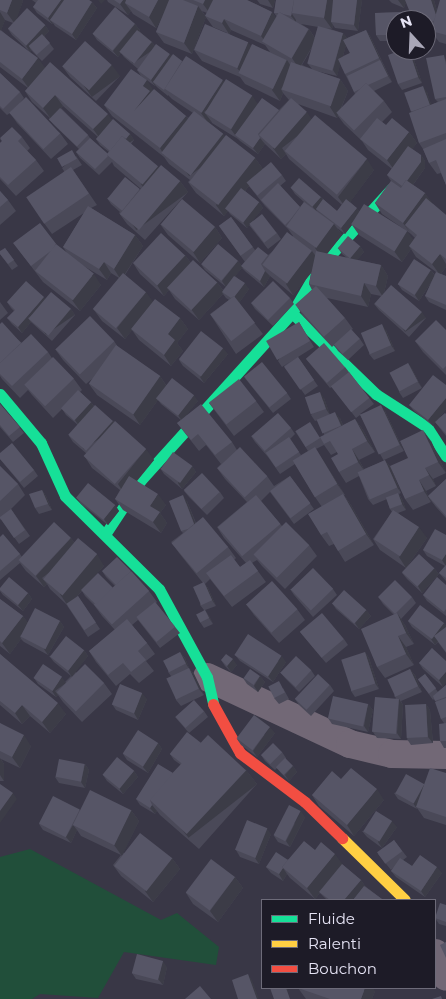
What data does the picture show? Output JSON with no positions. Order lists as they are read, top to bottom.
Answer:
{
  "legend": ["Fluide", "Ralenti", "Bouchon"],
  "north": "top"
}
